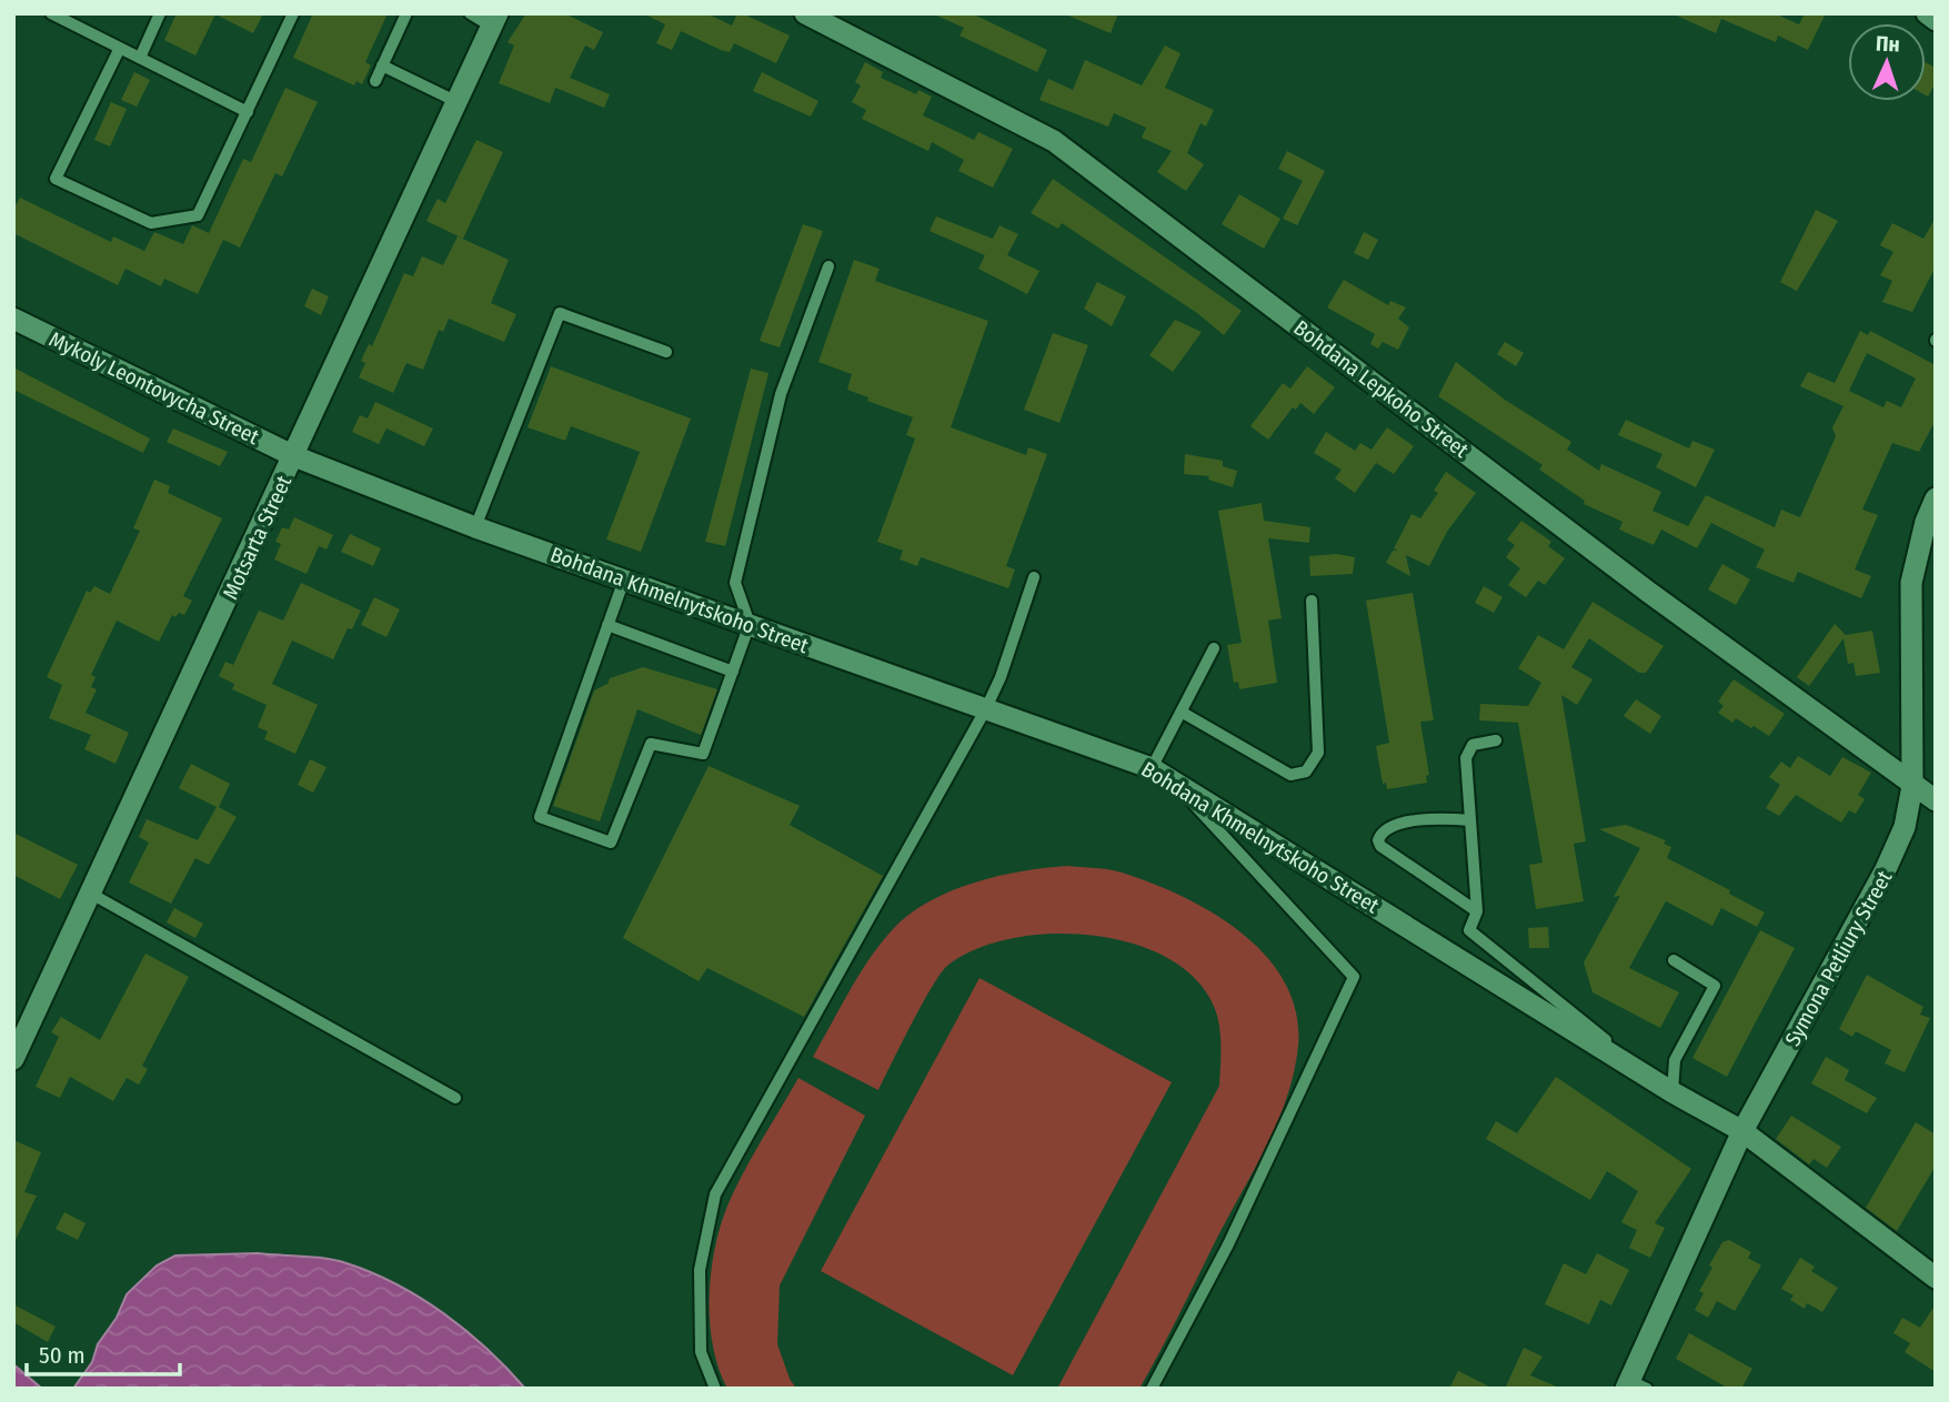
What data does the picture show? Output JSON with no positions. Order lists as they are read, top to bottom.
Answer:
{
  "streets": {
    "street": [
      "Mykoly Leontovycha Street",
      "Bohdana Lepkoho Street",
      "Motsarta Street",
      "Bohdana Khmelnytskoho Street",
      "Symona Petliury Street"
    ]
  },
  "crossings": [
    ["Mykoly Leontovycha Street", "Motsarta Street"],
    ["Mykoly Leontovycha Street", "Bohdana Khmelnytskoho Street"],
    ["Bohdana Lepkoho Street", "Symona Petliury Street"],
    ["Motsarta Street", "Bohdana Khmelnytskoho Street"],
    ["Bohdana Khmelnytskoho Street", "Symona Petliury Street"]
  ],
  "scale_bar": "50 m",
  "north": "top"
}
